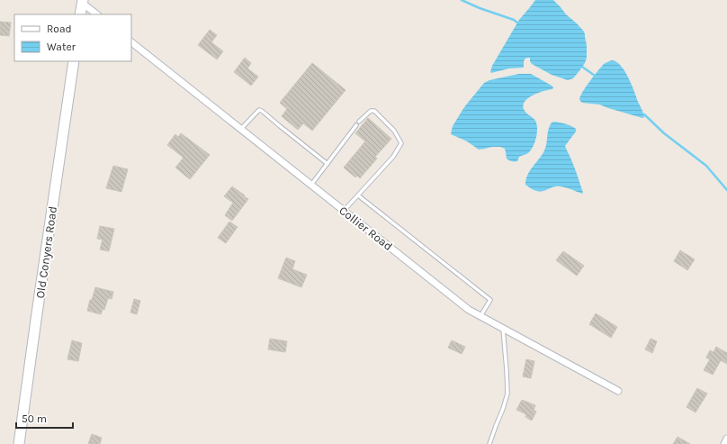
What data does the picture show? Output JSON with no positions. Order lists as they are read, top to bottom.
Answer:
{
  "streets": {
    "street": ["Collier Road", "Old Conyers Road"]
  },
  "legend": ["Road", "Water"],
  "scale_bar": "50 m"
}
